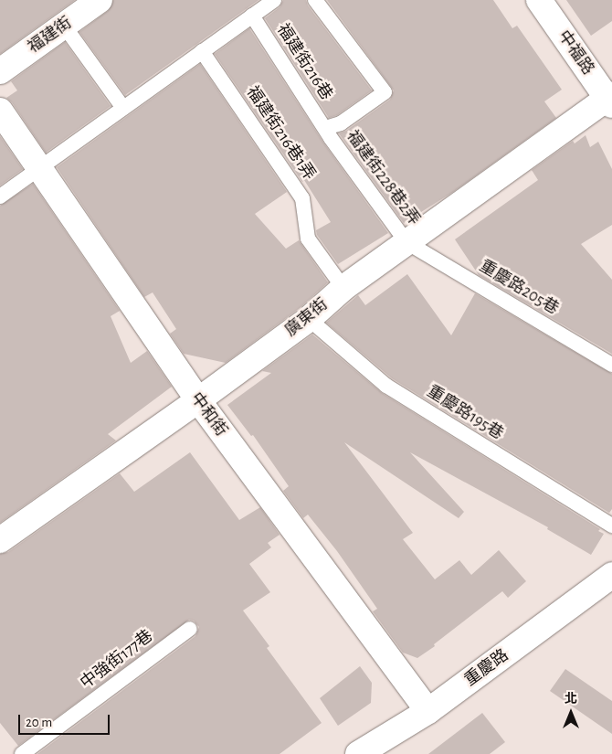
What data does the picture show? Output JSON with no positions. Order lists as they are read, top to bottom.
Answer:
{
  "streets": {
    "street": [
      "福建街",
      "中福路",
      "廣東街",
      "中和街",
      "重慶路"
    ],
    "lane": [
      "福建街216巷",
      "福建街216巷1弄",
      "福建街228巷2弄",
      "重慶路205巷",
      "重慶路195巷",
      "中強街177巷"
    ]
  },
  "crossings": [
    ["中福路", "廣東街"],
    ["福建街216巷", "福建街228巷2弄"],
    ["福建街216巷1弄", "廣東街"],
    ["福建街228巷2弄", "重慶路205巷"],
    ["福建街228巷2弄", "廣東街"],
    ["重慶路205巷", "廣東街"],
    ["廣東街", "重慶路195巷"],
    ["廣東街", "中和街"],
    ["中和街", "重慶路"]
  ],
  "scale_bar": "20 m",
  "north": "top"
}
